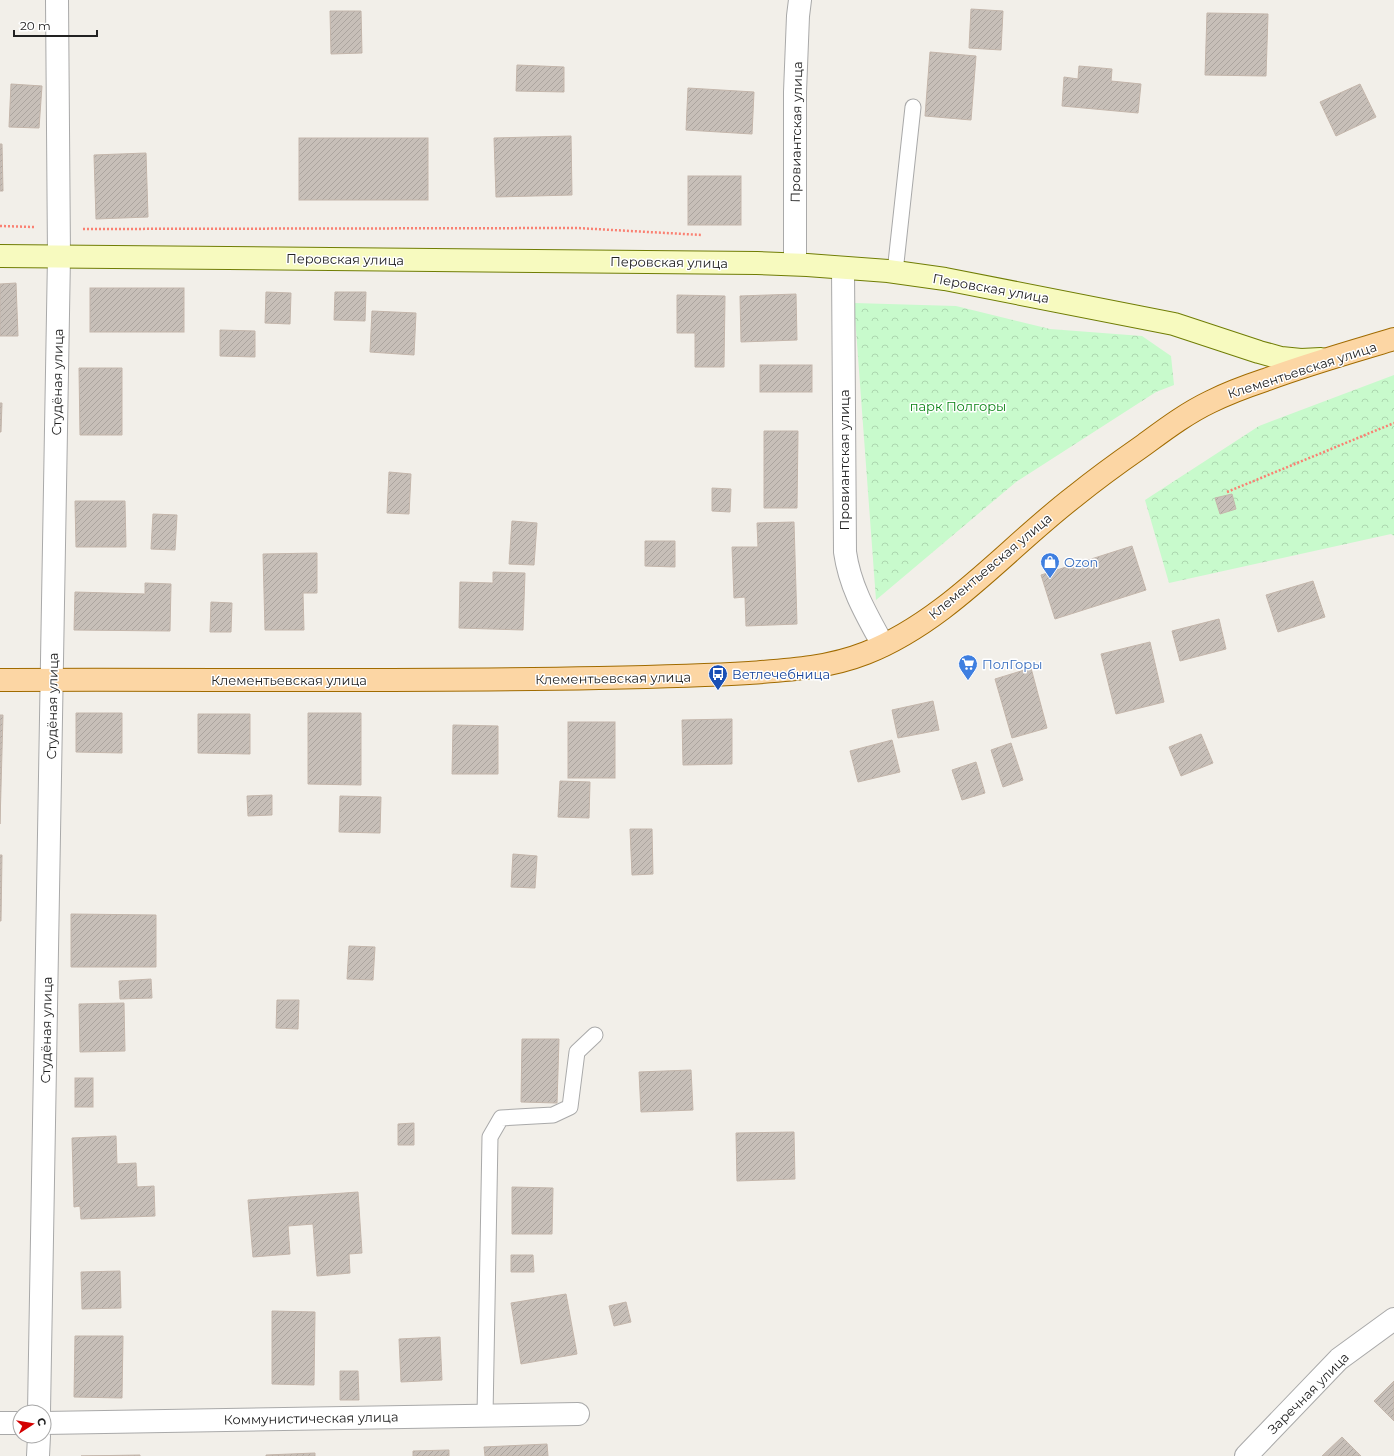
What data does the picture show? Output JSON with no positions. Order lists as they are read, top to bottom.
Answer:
{
  "streets": {
    "main road": ["Перовская улица", "Клементьевская улица"],
    "street": [
      "Провиантская улица",
      "Студёная улица",
      "Заречная улица",
      "Коммунистическая улица"
    ]
  },
  "crossings": [
    ["Провиантская улица", "Перовская улица"],
    ["Провиантская улица", "Клементьевская улица"],
    ["Перовская улица", "Клементьевская улица"],
    ["Перовская улица", "Студёная улица"],
    ["Клементьевская улица", "Студёная улица"]
  ],
  "parks": ["парк Полгоры"],
  "places": {
    "shop": ["Ozon"],
    "supermarket": ["ПолГоры"],
    "bus stop": ["Ветлечебница"]
  },
  "scale_bar": "20 m",
  "north": "right"
}
